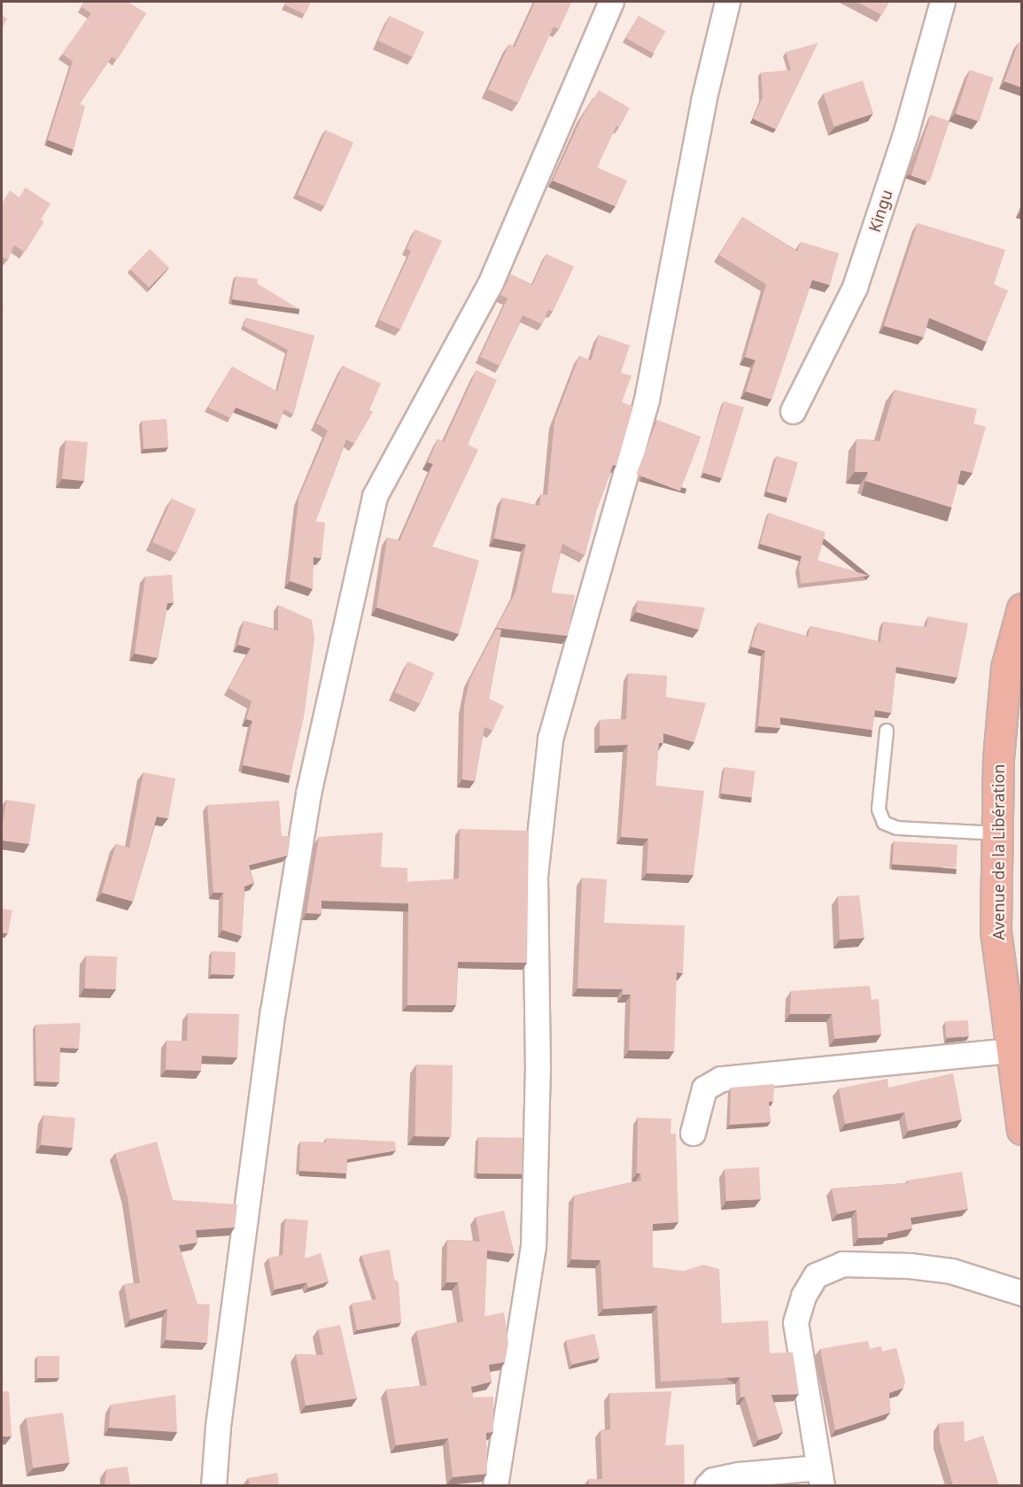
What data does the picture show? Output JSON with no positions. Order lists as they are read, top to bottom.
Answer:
{
  "streets": {
    "highway": ["Avenue de la Libération"],
    "street": ["Kingu"]
  }
}
